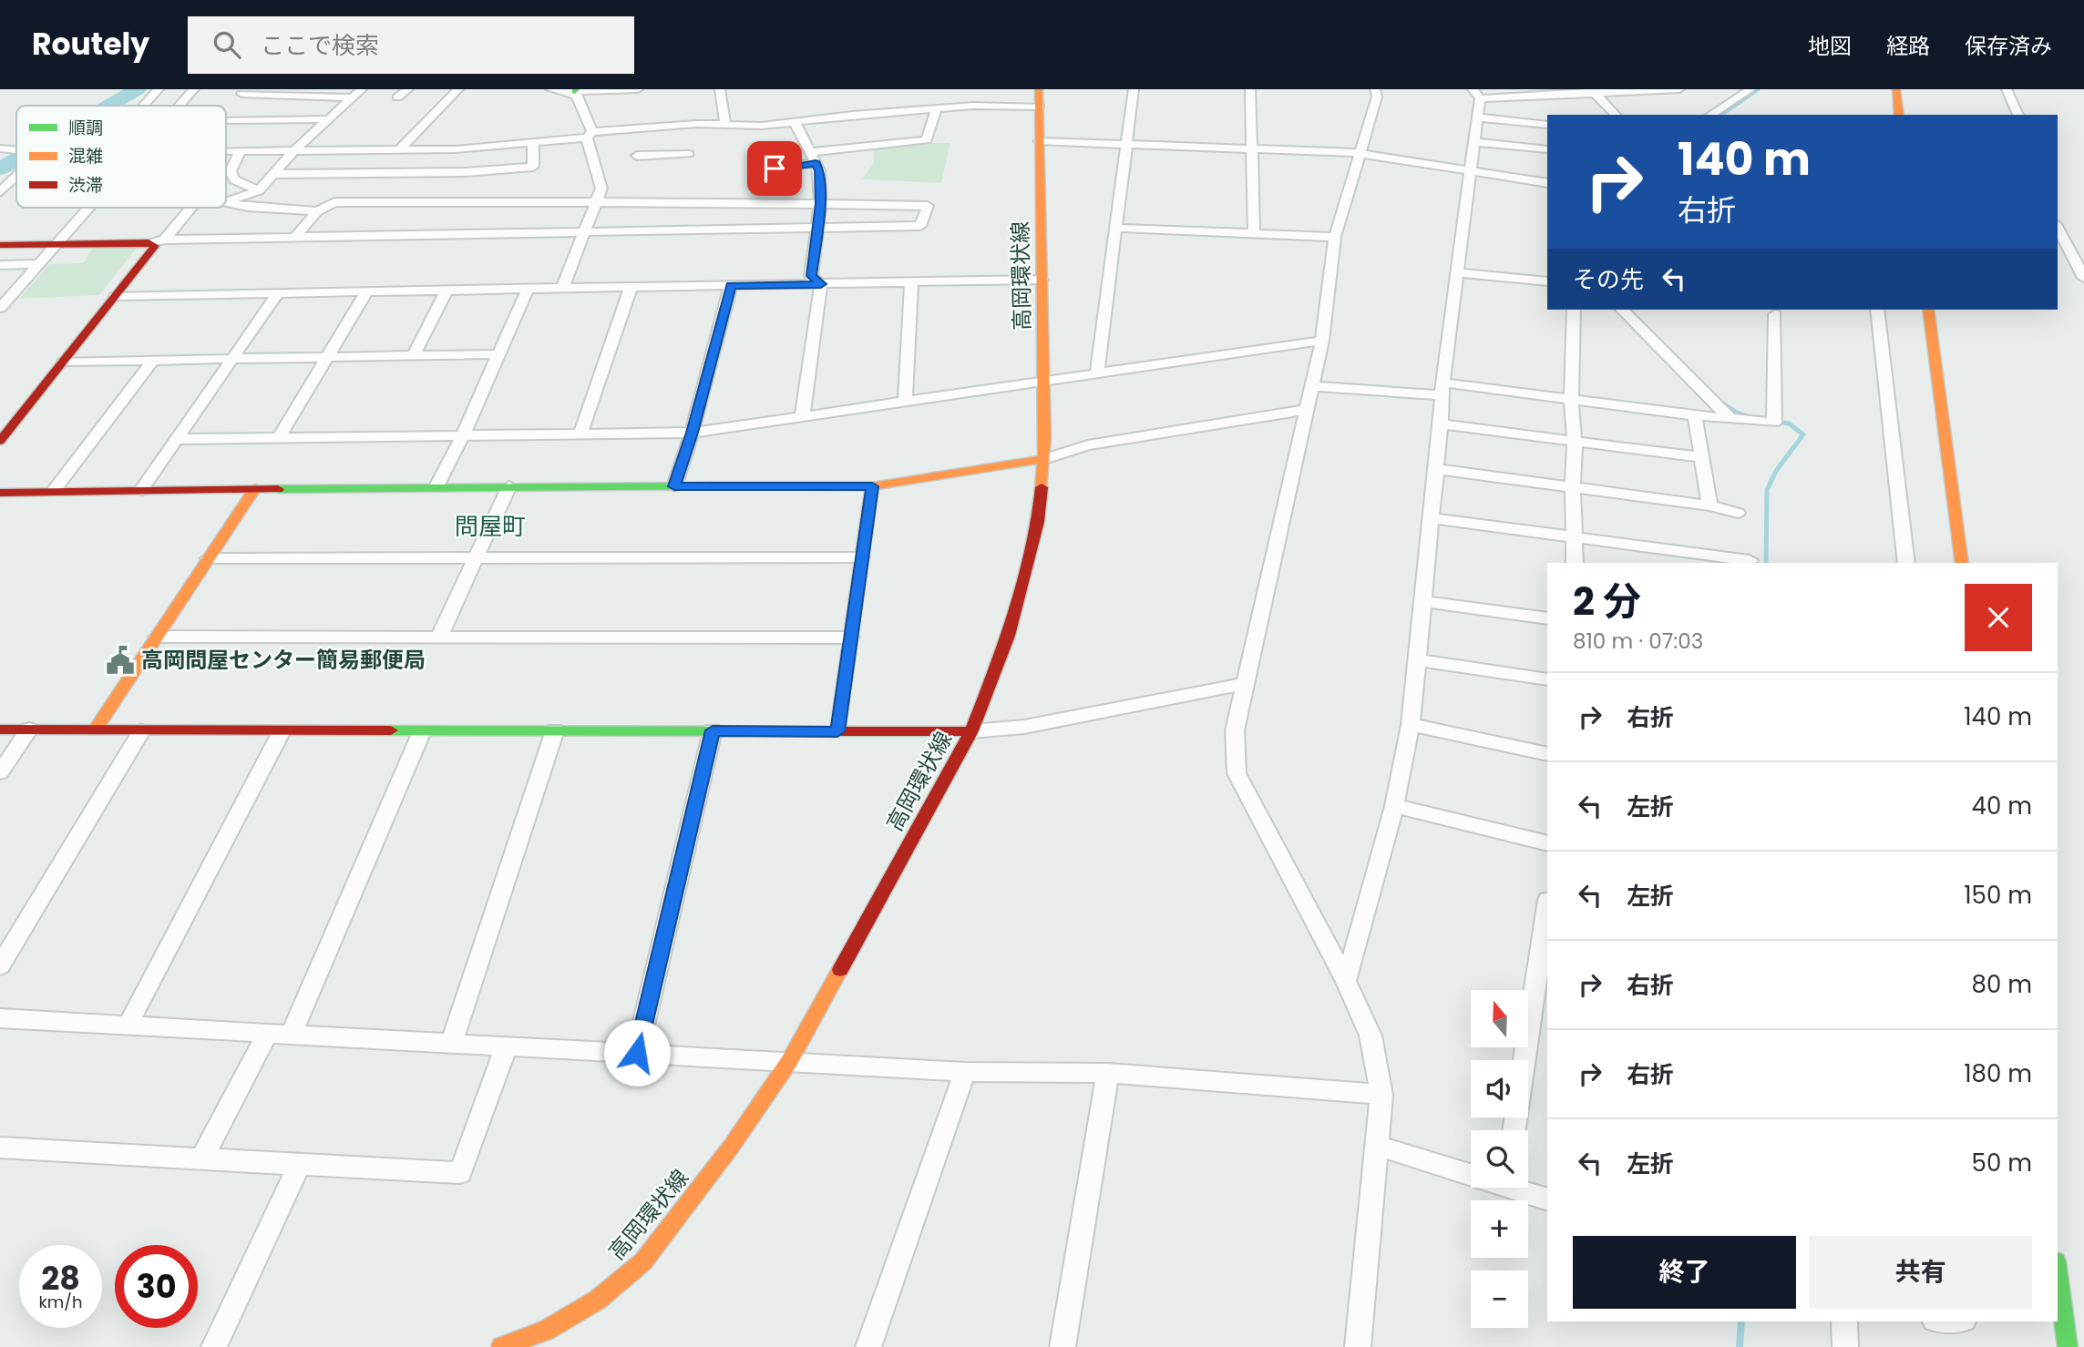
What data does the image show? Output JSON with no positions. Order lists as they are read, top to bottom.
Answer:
{
  "streets": {
    "street": ["高岡環状線"]
  },
  "districts": ["問屋町"],
  "places": {
    "public building": ["高岡問屋センター簡易郵便局"]
  },
  "legend": ["順調", "混雑", "渋滞"],
  "north": "top",
  "page": {
    "header": "Routely",
    "search": "ここで検索",
    "nav": ["地図", "経路", "保存済み"],
    "turn": ["140 m", "右折"],
    "then": "その先",
    "heading": ["2 分", "810 m · 07:03"],
    "list": [
      {
        "name": "右折",
        "value": "140 m"
      },
      {
        "name": "左折",
        "value": "40 m"
      },
      {
        "name": "左折",
        "value": "150 m"
      },
      {
        "name": "右折",
        "value": "80 m"
      },
      {
        "name": "右折",
        "value": "180 m"
      },
      {
        "name": "左折",
        "value": "50 m"
      }
    ],
    "map_buttons": ["+", "−"],
    "buttons": ["終了", "共有"],
    "speed": "28 km/h",
    "limit": "30"
  }
}
